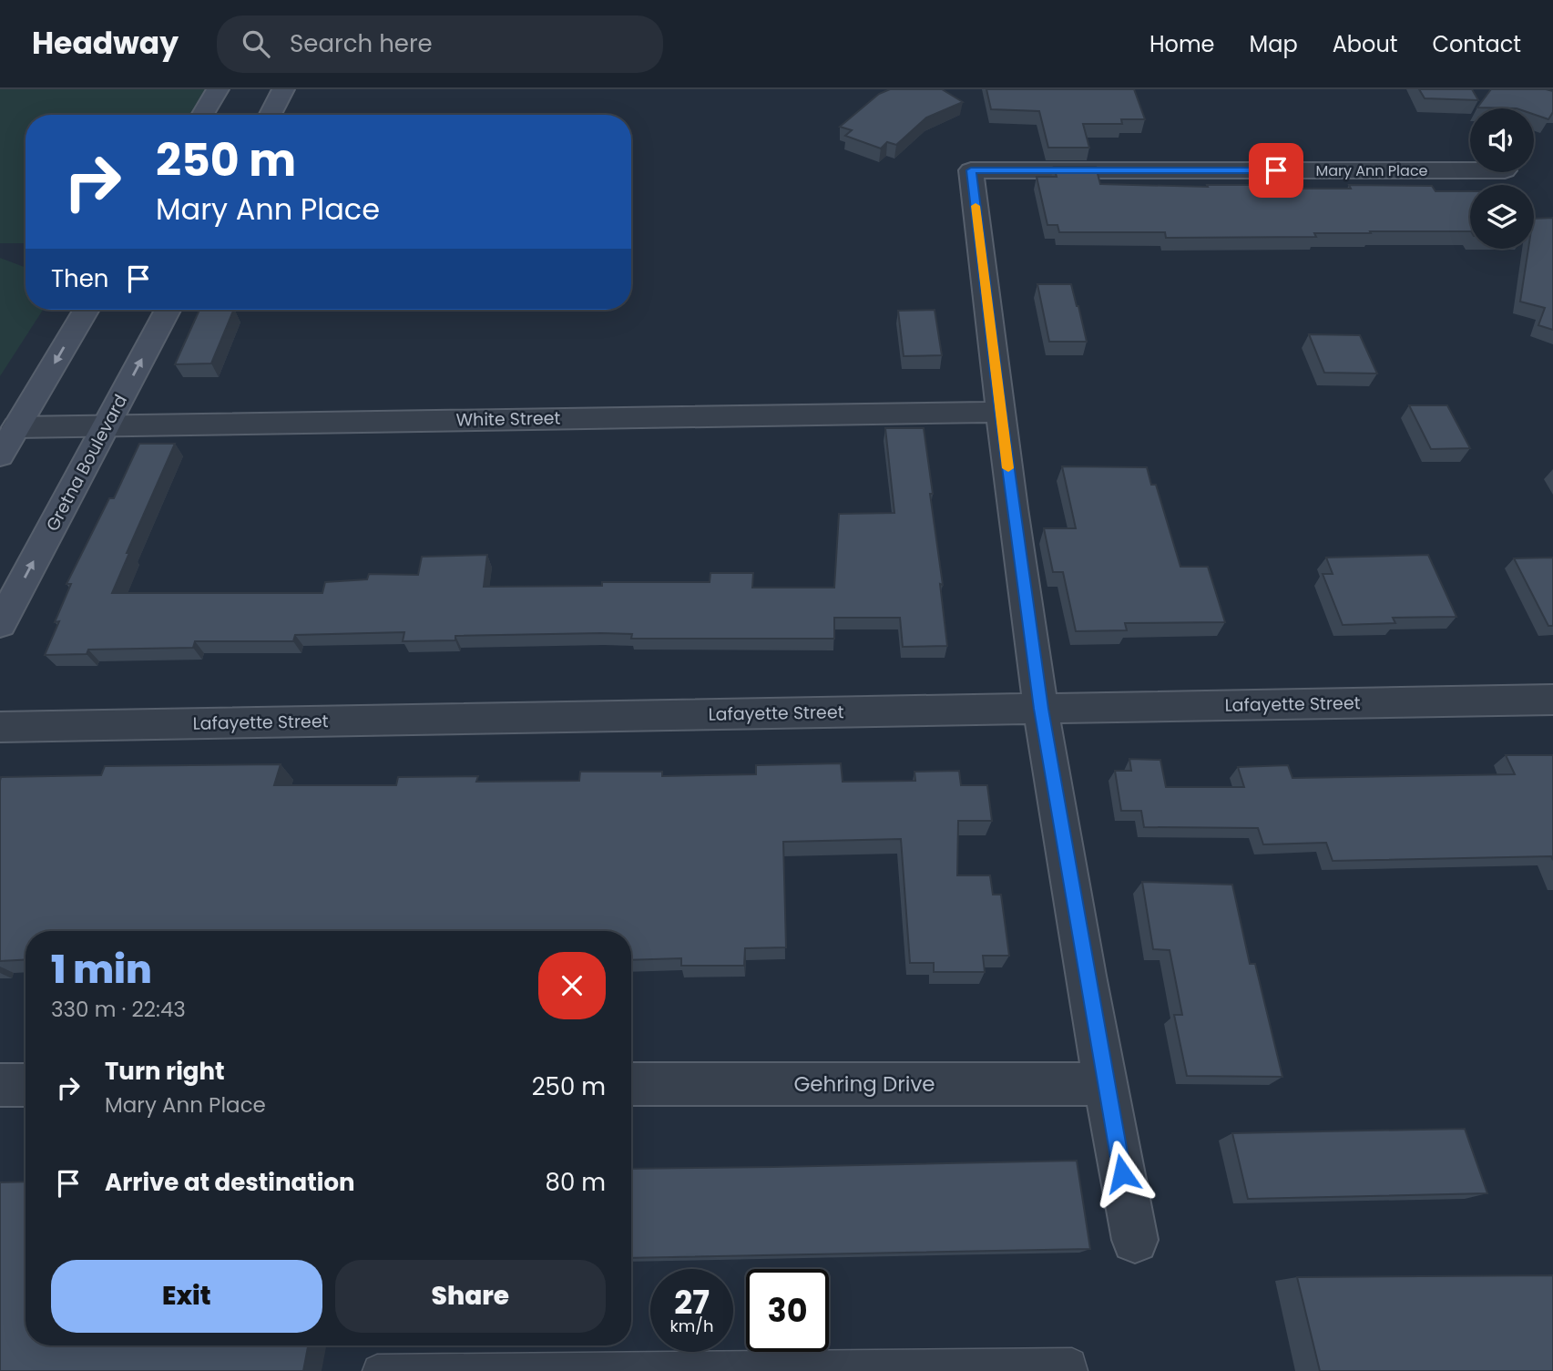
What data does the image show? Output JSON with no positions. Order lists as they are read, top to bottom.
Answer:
{
  "streets": {
    "street": [
      "Mary Ann Place",
      "White Street",
      "Gretna Boulevard",
      "Lafayette Street",
      "Gehring Drive"
    ]
  },
  "crossings": [
    ["Mary Ann Place", "White Street"],
    ["White Street", "Gretna Boulevard"]
  ],
  "page": {
    "header": "Headway",
    "search": "Search here",
    "nav": [
      "Home",
      "Map",
      "About",
      "Contact"
    ],
    "turn": ["250 m", "Mary Ann Place"],
    "then": "Then",
    "heading": ["1 min", "330 m · 22:43"],
    "list": [
      {
        "name": "Turn right",
        "note": "Mary Ann Place",
        "value": "250 m"
      },
      {
        "name": "Arrive at destination",
        "value": "80 m"
      }
    ],
    "buttons": ["Exit", "Share"],
    "speed": "27 km/h",
    "limit": "30"
  }
}
